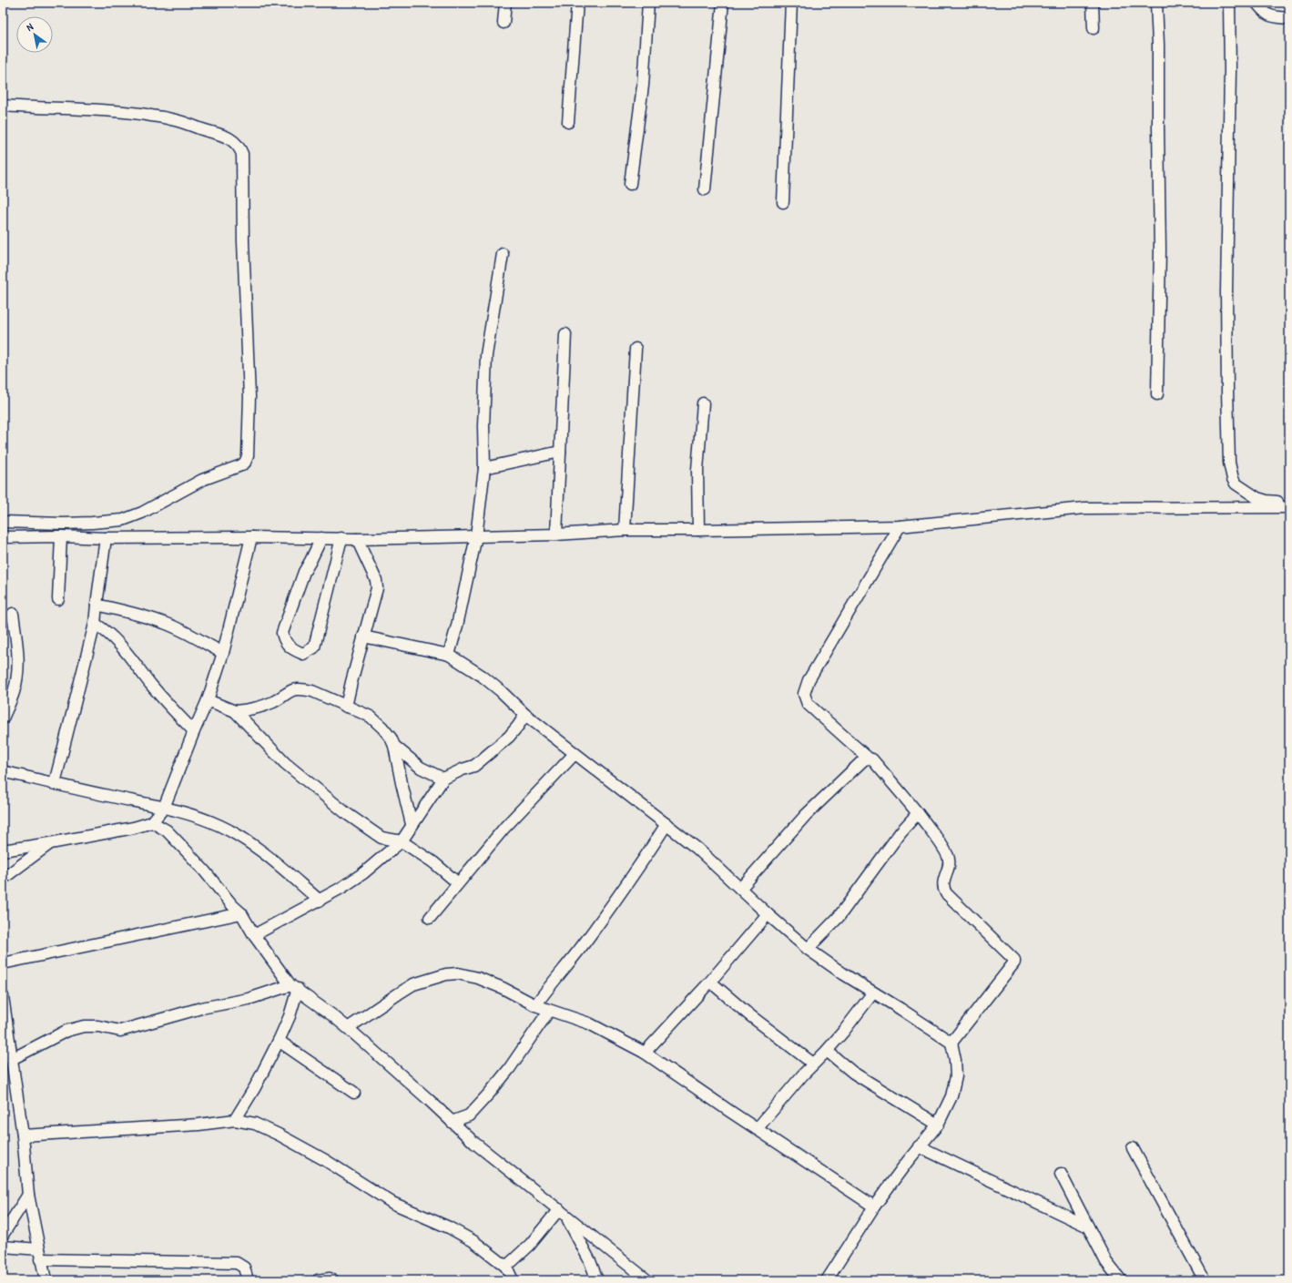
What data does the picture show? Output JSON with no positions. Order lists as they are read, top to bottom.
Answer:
{
  "north": "top left"
}
